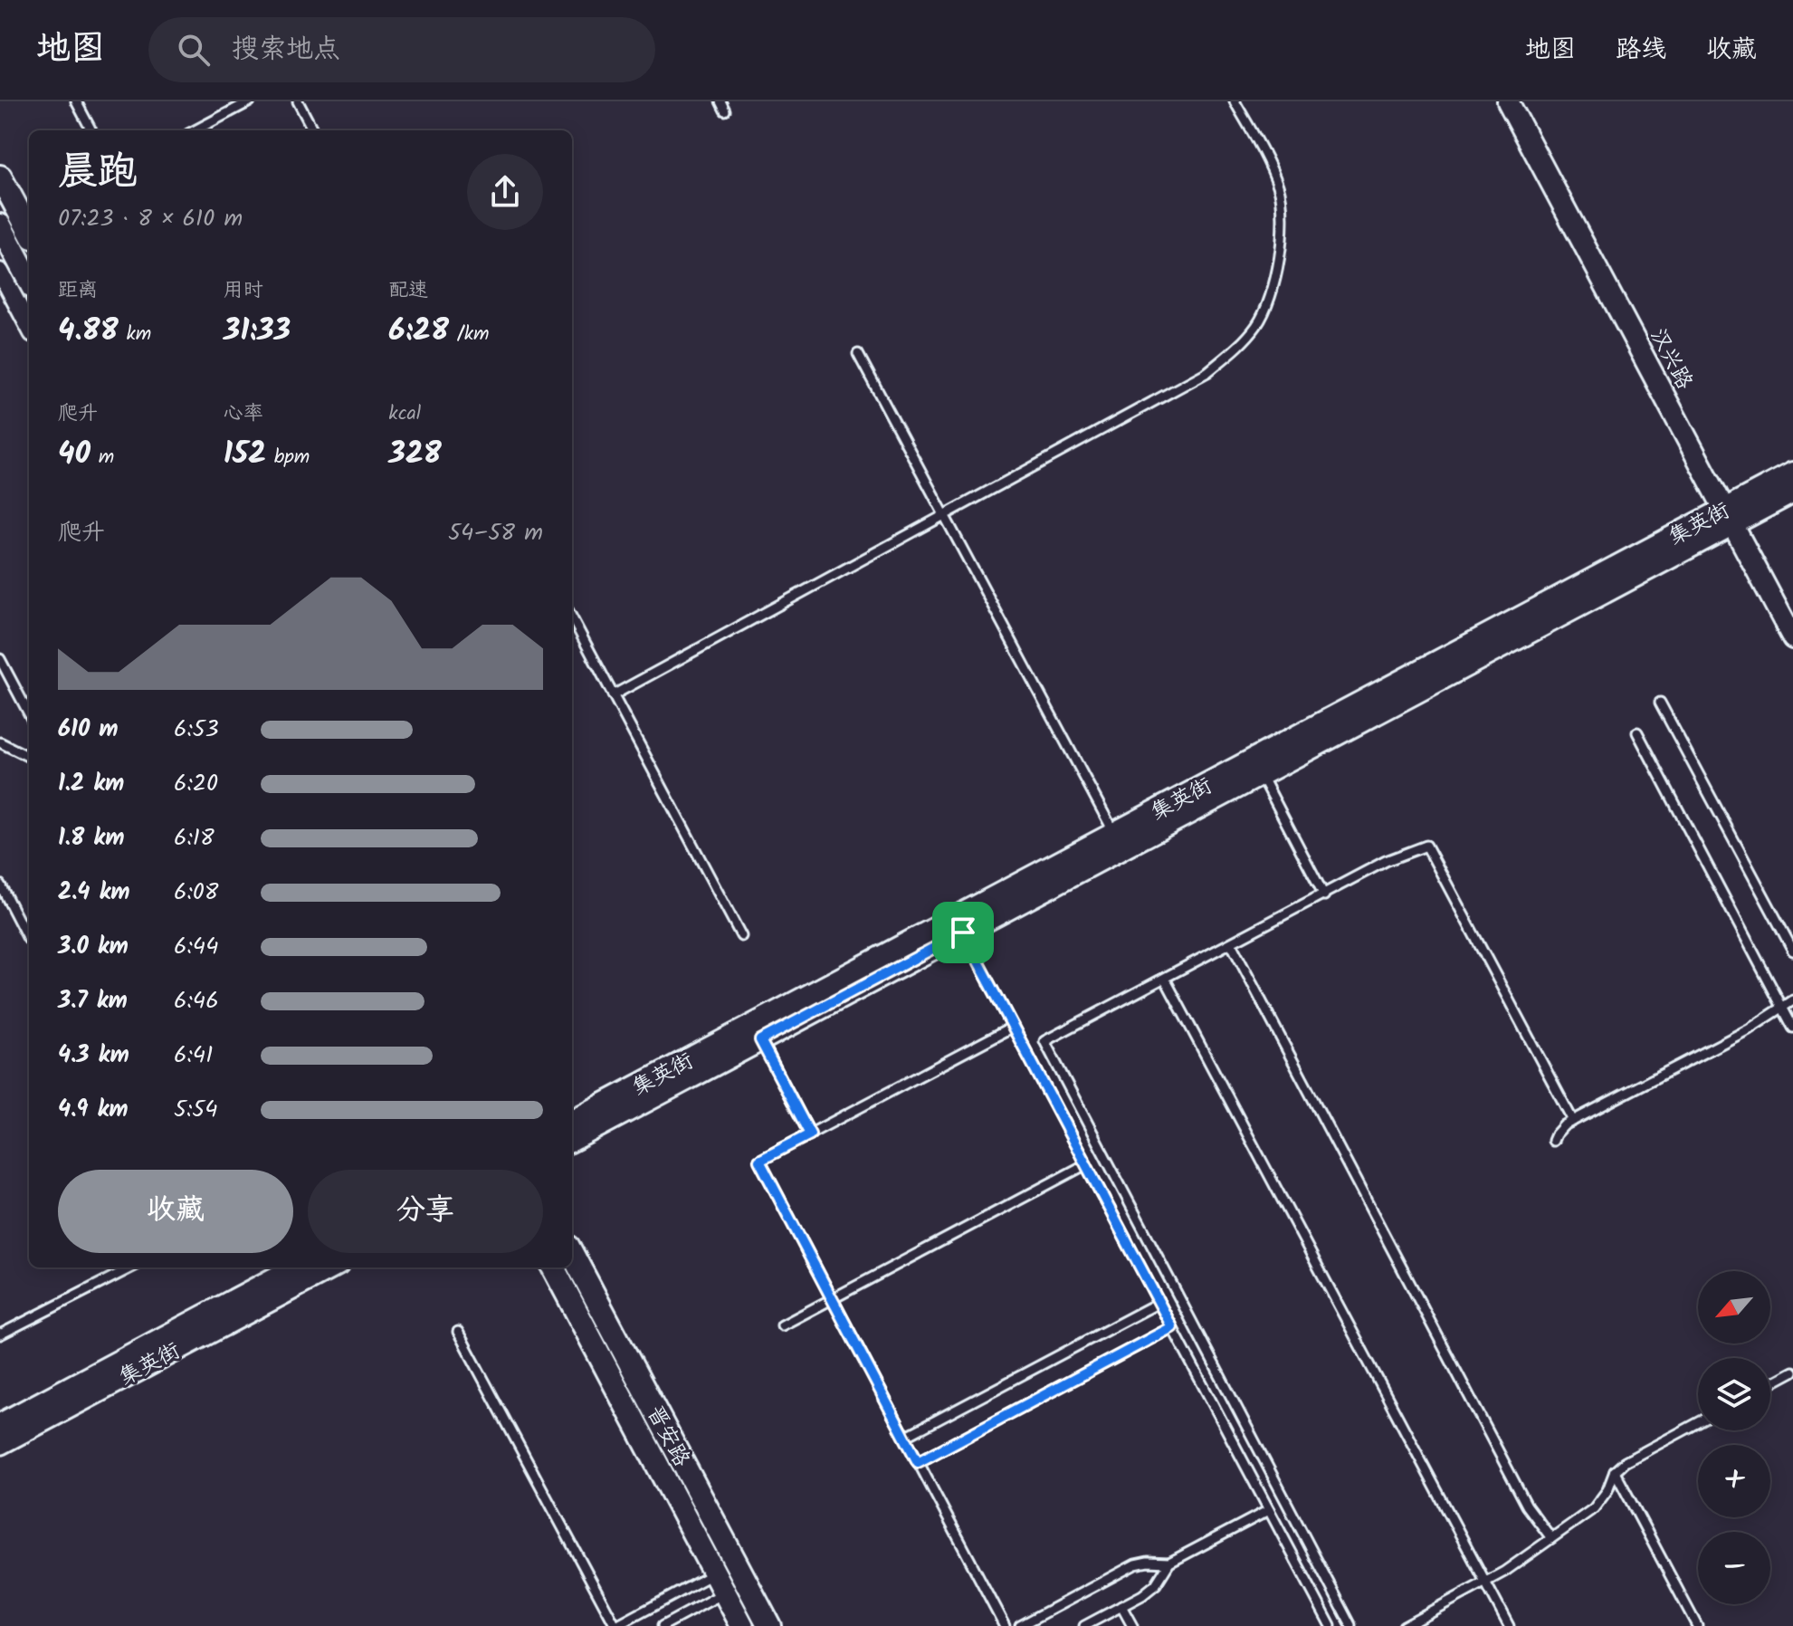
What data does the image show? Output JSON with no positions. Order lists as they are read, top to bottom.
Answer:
{
  "streets": {
    "main road": ["集英街", "晋安路"],
    "street": ["汉兴路"]
  },
  "crossings": [
    ["汉兴路", "集英街"]
  ],
  "north": "bottom left",
  "page": {
    "header": "地图",
    "search": "搜索地点",
    "nav": ["地图", "路线", "收藏"],
    "heading": ["晨跑", "07:23 · 8 × 610 m"],
    "stats": [
      ["距离", "4.88 km"],
      ["用时", "31:33"],
      ["配速", "6:28 /km"],
      ["爬升", "40 m"],
      ["心率", "152 bpm"],
      ["kcal", "328"]
    ],
    "chart": ["爬升", "54–58 m"],
    "list": [
      {
        "name": "610 m",
        "note": "6:53"
      },
      {
        "name": "1.2 km",
        "note": "6:20"
      },
      {
        "name": "1.8 km",
        "note": "6:18"
      },
      {
        "name": "2.4 km",
        "note": "6:08"
      },
      {
        "name": "3.0 km",
        "note": "6:44"
      },
      {
        "name": "3.7 km",
        "note": "6:46"
      },
      {
        "name": "4.3 km",
        "note": "6:41"
      },
      {
        "name": "4.9 km",
        "note": "5:54"
      }
    ],
    "buttons": ["收藏", "分享"],
    "map_buttons": ["+", "−"]
  }
}
